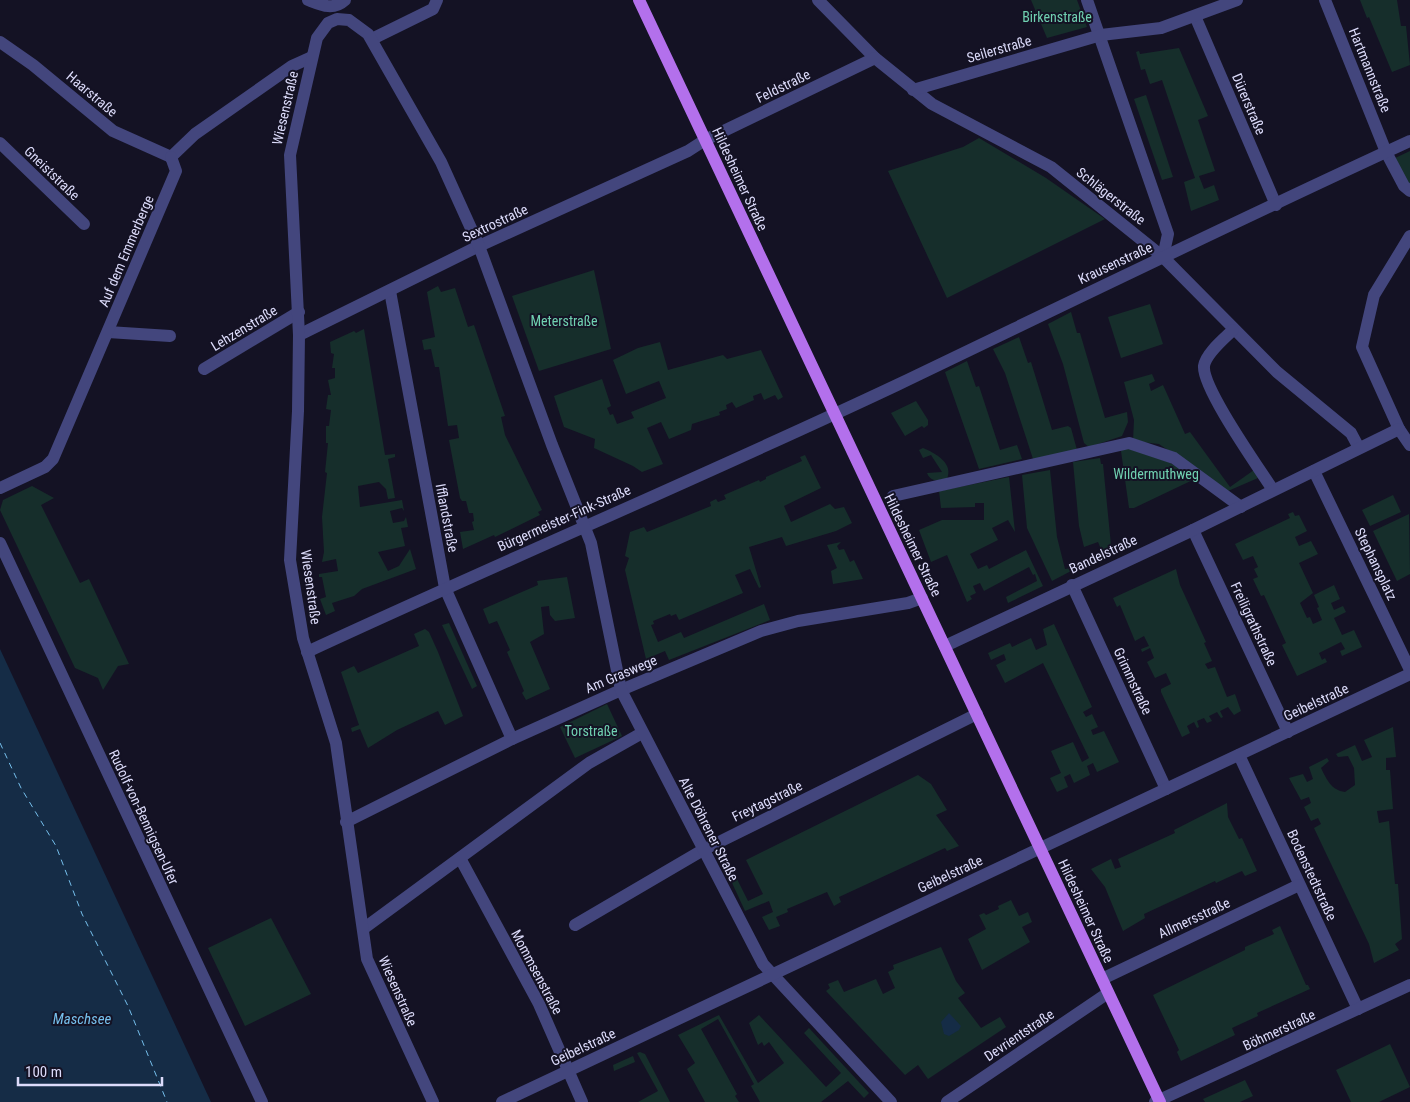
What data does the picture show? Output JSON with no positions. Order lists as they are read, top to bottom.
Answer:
{
  "streets": {
    "main road": ["Hildesheimer Straße"],
    "street": [
      "Seilerstraße",
      "Hartmannstraße",
      "Feldstraße",
      "Haarstraße",
      "Dürerstraße",
      "Wiesenstraße",
      "Gneiststraße",
      "Schlägerstraße",
      "Sextrostraße",
      "Auf dem Emmerberge",
      "Krausenstraße",
      "Lehzenstraße",
      "Ifflandstraße",
      "Bürgermeister-Fink-Straße",
      "Bandelstraße",
      "Stephansplatz",
      "Freiligrathstraße",
      "Am Graswege",
      "Grimmstraße",
      "Geibelstraße",
      "Freytagstraße",
      "Rudolf-von-Bennigsen-Ufer",
      "Alte Döhrener Straße",
      "Bodenstedtstraße",
      "Allmersstraße",
      "Mommsenstraße",
      "Böhmerstraße",
      "Devrientstraße"
    ]
  },
  "crossings": [
    ["Seilerstraße", "Dürerstraße"],
    ["Seilerstraße", "Schlägerstraße"],
    ["Hartmannstraße", "Krausenstraße"],
    ["Feldstraße", "Hildesheimer Straße"],
    ["Feldstraße", "Schlägerstraße"],
    ["Feldstraße", "Sextrostraße"],
    ["Haarstraße", "Auf dem Emmerberge"],
    ["Dürerstraße", "Krausenstraße"],
    ["Wiesenstraße", "Sextrostraße"],
    ["Wiesenstraße", "Lehzenstraße"],
    ["Wiesenstraße", "Bürgermeister-Fink-Straße"],
    ["Wiesenstraße", "Am Graswege"],
    ["Hildesheimer Straße", "Sextrostraße"],
    ["Hildesheimer Straße", "Krausenstraße"],
    ["Hildesheimer Straße", "Bürgermeister-Fink-Straße"],
    ["Hildesheimer Straße", "Bandelstraße"],
    ["Hildesheimer Straße", "Am Graswege"],
    ["Hildesheimer Straße", "Geibelstraße"],
    ["Hildesheimer Straße", "Freytagstraße"],
    ["Hildesheimer Straße", "Allmersstraße"],
    ["Hildesheimer Straße", "Böhmerstraße"],
    ["Hildesheimer Straße", "Devrientstraße"],
    ["Schlägerstraße", "Krausenstraße"],
    ["Schlägerstraße", "Bandelstraße"],
    ["Sextrostraße", "Ifflandstraße"],
    ["Krausenstraße", "Bürgermeister-Fink-Straße"],
    ["Ifflandstraße", "Bürgermeister-Fink-Straße"],
    ["Ifflandstraße", "Am Graswege"],
    ["Bürgermeister-Fink-Straße", "Alte Döhrener Straße"],
    ["Bandelstraße", "Stephansplatz"],
    ["Bandelstraße", "Freiligrathstraße"],
    ["Bandelstraße", "Grimmstraße"],
    ["Freiligrathstraße", "Geibelstraße"],
    ["Am Graswege", "Alte Döhrener Straße"],
    ["Grimmstraße", "Geibelstraße"],
    ["Geibelstraße", "Alte Döhrener Straße"],
    ["Geibelstraße", "Bodenstedtstraße"],
    ["Geibelstraße", "Mommsenstraße"],
    ["Freytagstraße", "Alte Döhrener Straße"],
    ["Bodenstedtstraße", "Allmersstraße"],
    ["Bodenstedtstraße", "Böhmerstraße"]
  ],
  "water": ["Maschsee"],
  "parks": [
    "Birkenstraße",
    "Meterstraße",
    "Wildermuthweg",
    "Torstraße"
  ],
  "scale_bar": "100 m"
}
